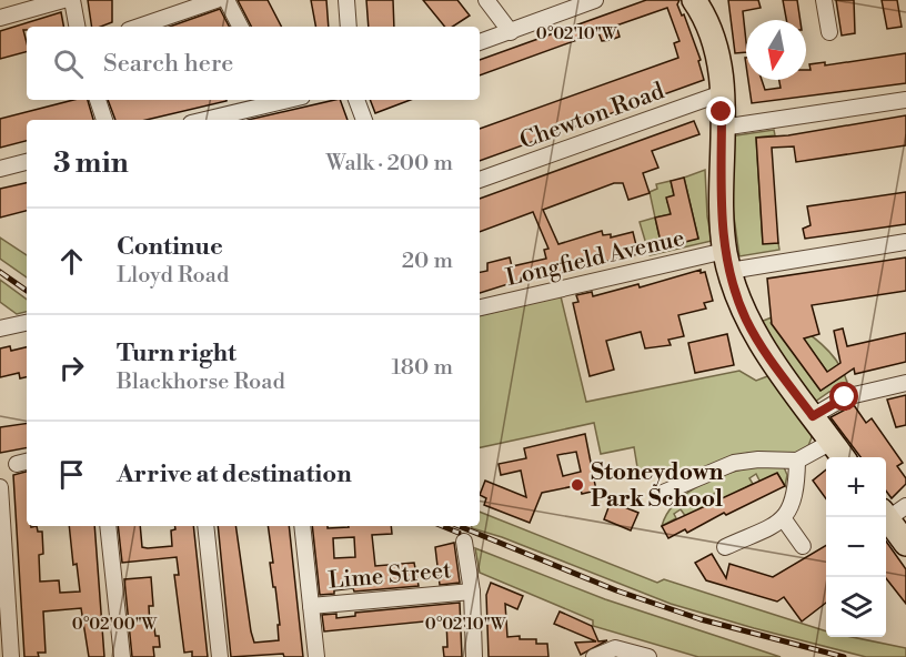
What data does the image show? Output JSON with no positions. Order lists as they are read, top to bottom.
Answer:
{
  "streets": {
    "street": ["Chewton Road", "Longfield Avenue", "Lime Street"]
  },
  "places": ["Stoneydown Park School"],
  "north": "bottom",
  "page": {
    "search": "Search here",
    "heading": ["3 min", "Walk · 200 m"],
    "list": [
      ["Continue", "Lloyd Road", "20 m"],
      ["Turn right", "Blackhorse Road", "180 m"],
      "Arrive at destination"
    ],
    "map_buttons": ["+", "−"]
  },
  "coordinates": ["0°02'10\"W", "0°02'00\"W"]
}
